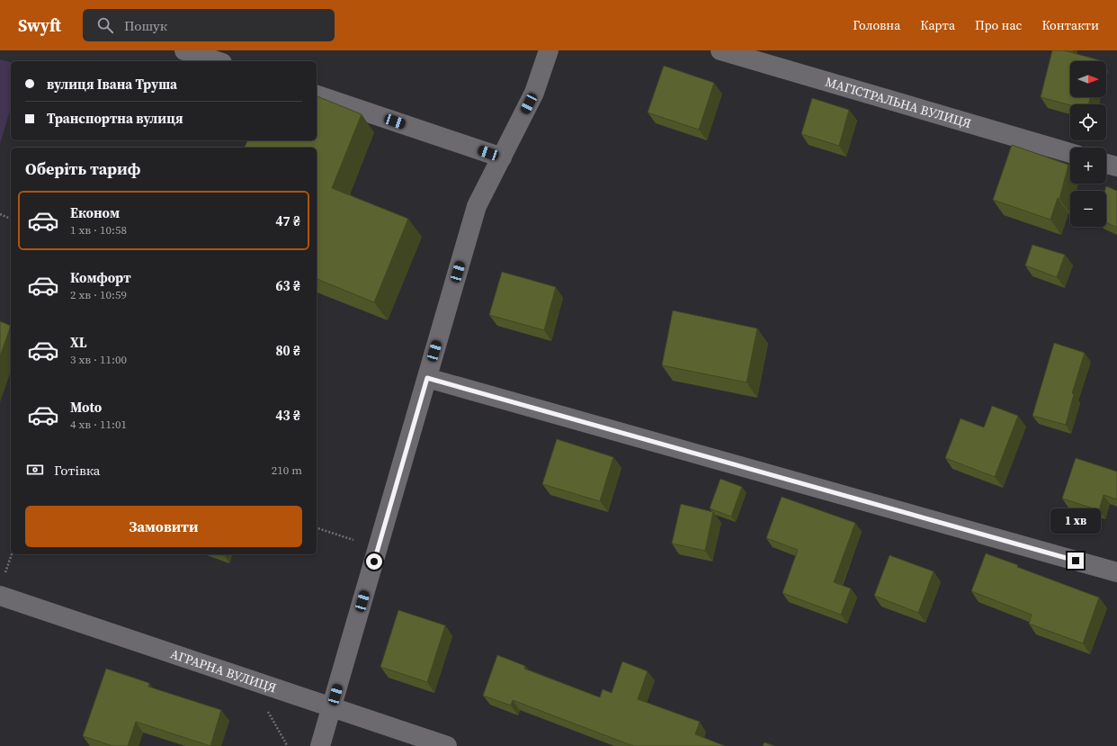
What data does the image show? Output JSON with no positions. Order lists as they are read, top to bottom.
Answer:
{
  "streets": {
    "street": ["МАГІСТРАЛЬНА ВУЛИЦЯ", "АГРАРНА ВУЛИЦЯ"]
  },
  "north": "right",
  "page": {
    "header": "Swyft",
    "search": "Пошук",
    "nav": [
      "Головна",
      "Карта",
      "Про нас",
      "Контакти"
    ],
    "map_buttons": ["+", "−"],
    "banner": ["вулиця Івана Труша", "Транспортна вулиця"],
    "heading": "Оберіть тариф",
    "list": [
      {
        "name": "Економ",
        "note": "1 хв · 10:58",
        "value": "47 ₴"
      },
      {
        "name": "Комфорт",
        "note": "2 хв · 10:59",
        "value": "63 ₴"
      },
      {
        "name": "XL",
        "note": "3 хв · 11:00",
        "value": "80 ₴"
      },
      {
        "name": "Moto",
        "note": "4 хв · 11:01",
        "value": "43 ₴"
      }
    ],
    "pay": ["Готівка", "210 m"],
    "buttons": "Замовити",
    "bubble": "1 хв"
  }
}
